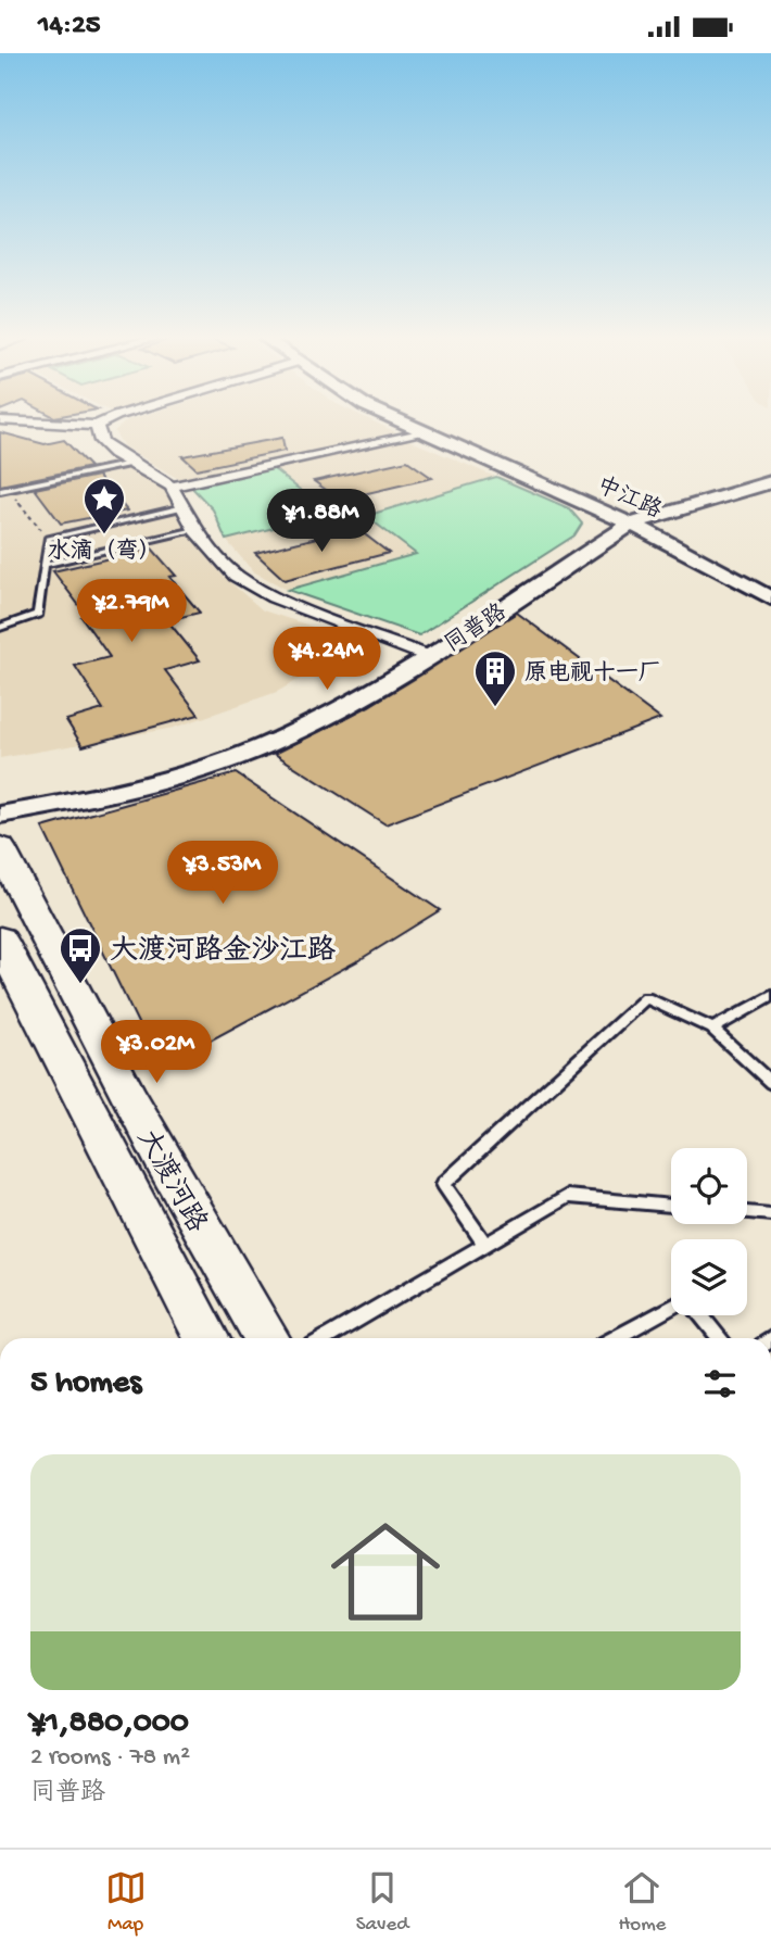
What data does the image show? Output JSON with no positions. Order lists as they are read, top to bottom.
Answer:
{
  "streets": {
    "main road": ["大渡河路"],
    "street": ["中江路", "同普路"]
  },
  "crossings": [
    ["中江路", "同普路"]
  ],
  "places": {
    "place": ["水滴（弯）"],
    "building": ["原电视十一厂"],
    "bus stop": ["大渡河路金沙江路"]
  },
  "page": {
    "status": "14:25",
    "price": [
      "¥1.88M",
      "¥2.79M",
      "¥4.24M",
      "¥3.53M",
      "¥3.02M"
    ],
    "heading": "5 homes",
    "list": [
      {
        "name": "¥1,880,000",
        "note": "2 rooms · 78 m² · 同普路"
      }
    ],
    "tabs": ["Map", "Saved", "Home"]
  }
}
